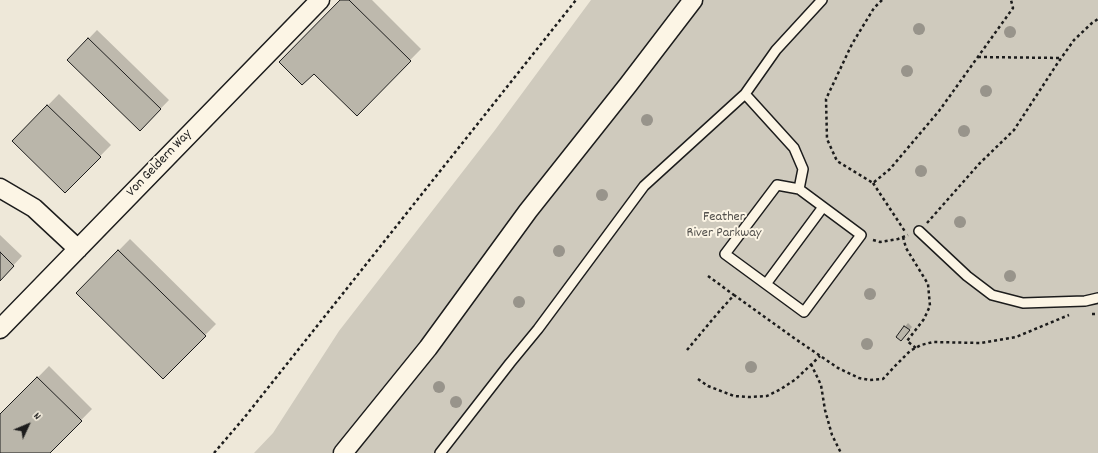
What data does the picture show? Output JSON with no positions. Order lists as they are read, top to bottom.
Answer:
{
  "streets": {
    "street": ["Von Geldern Way"]
  },
  "parks": ["Feather River Parkway"],
  "north": "top right"
}
